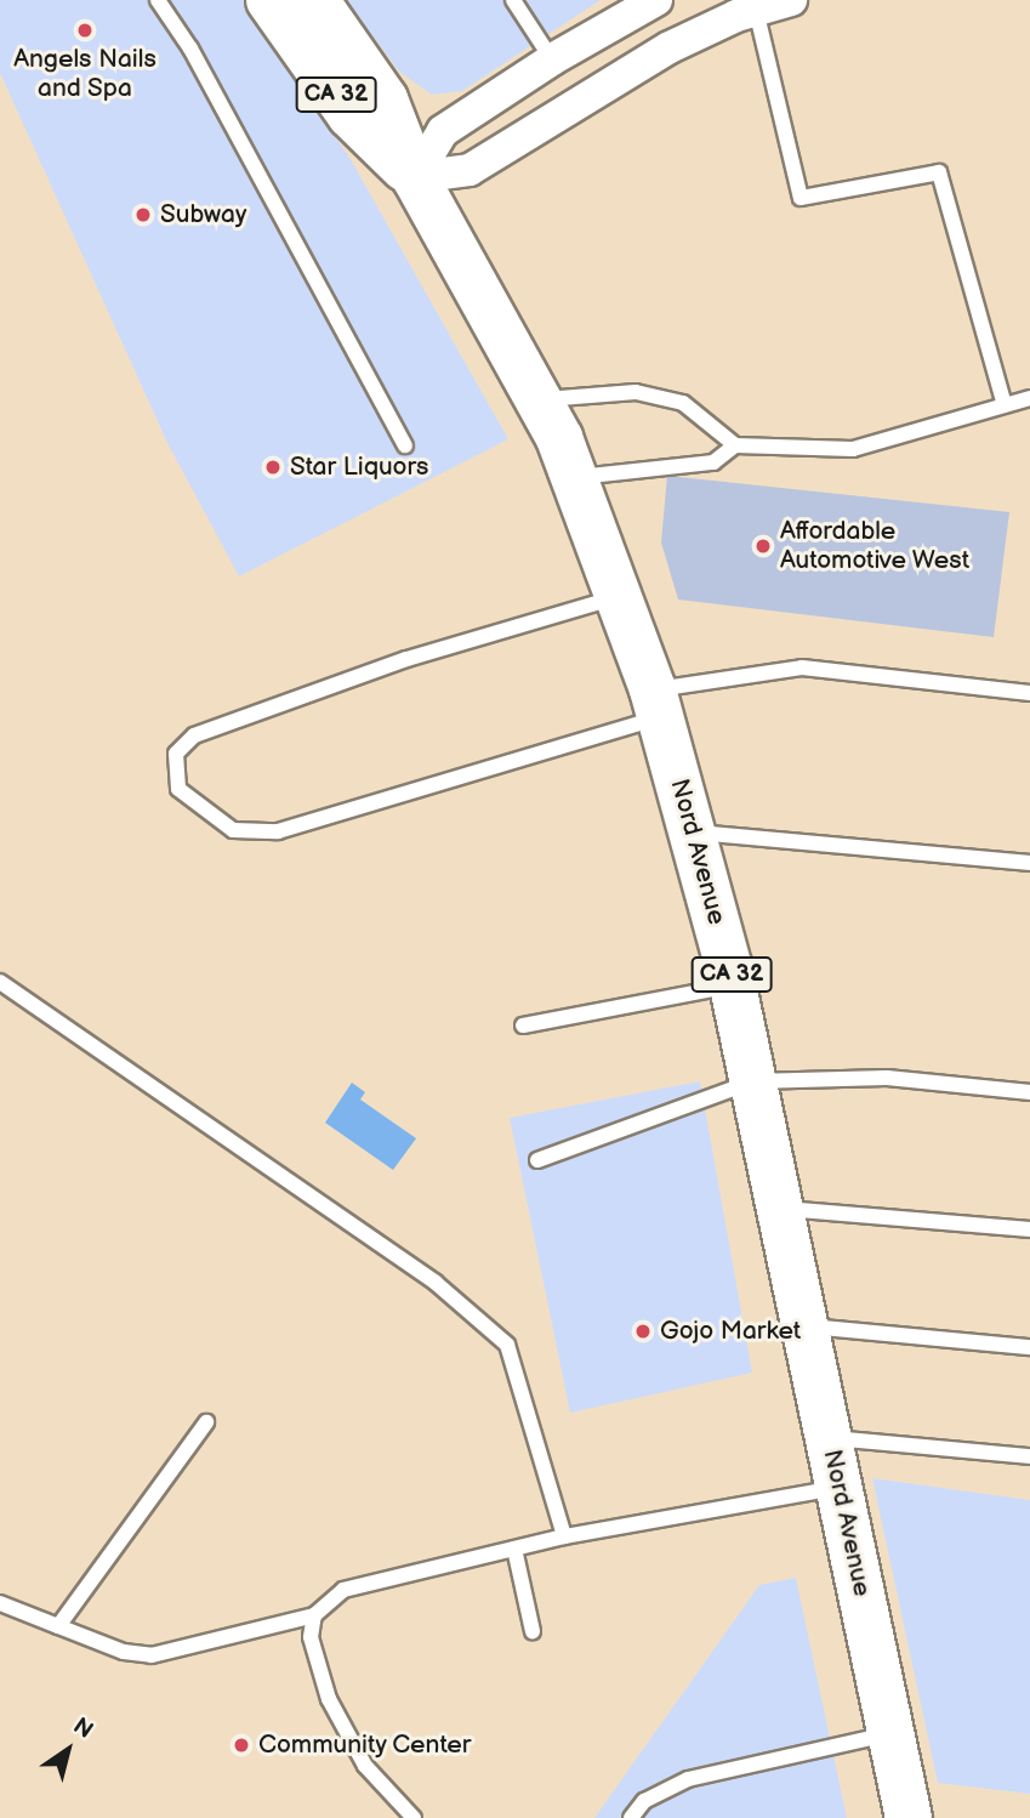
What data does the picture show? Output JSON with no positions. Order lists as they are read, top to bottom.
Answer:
{
  "streets": {
    "main road": ["CA 32", "Nord Avenue"]
  },
  "places": [
    "Angels Nails and Spa",
    "Subway",
    "Star Liquors",
    "Affordable Automotive West",
    "Gojo Market",
    "Community Center"
  ],
  "north": "top right"
}
